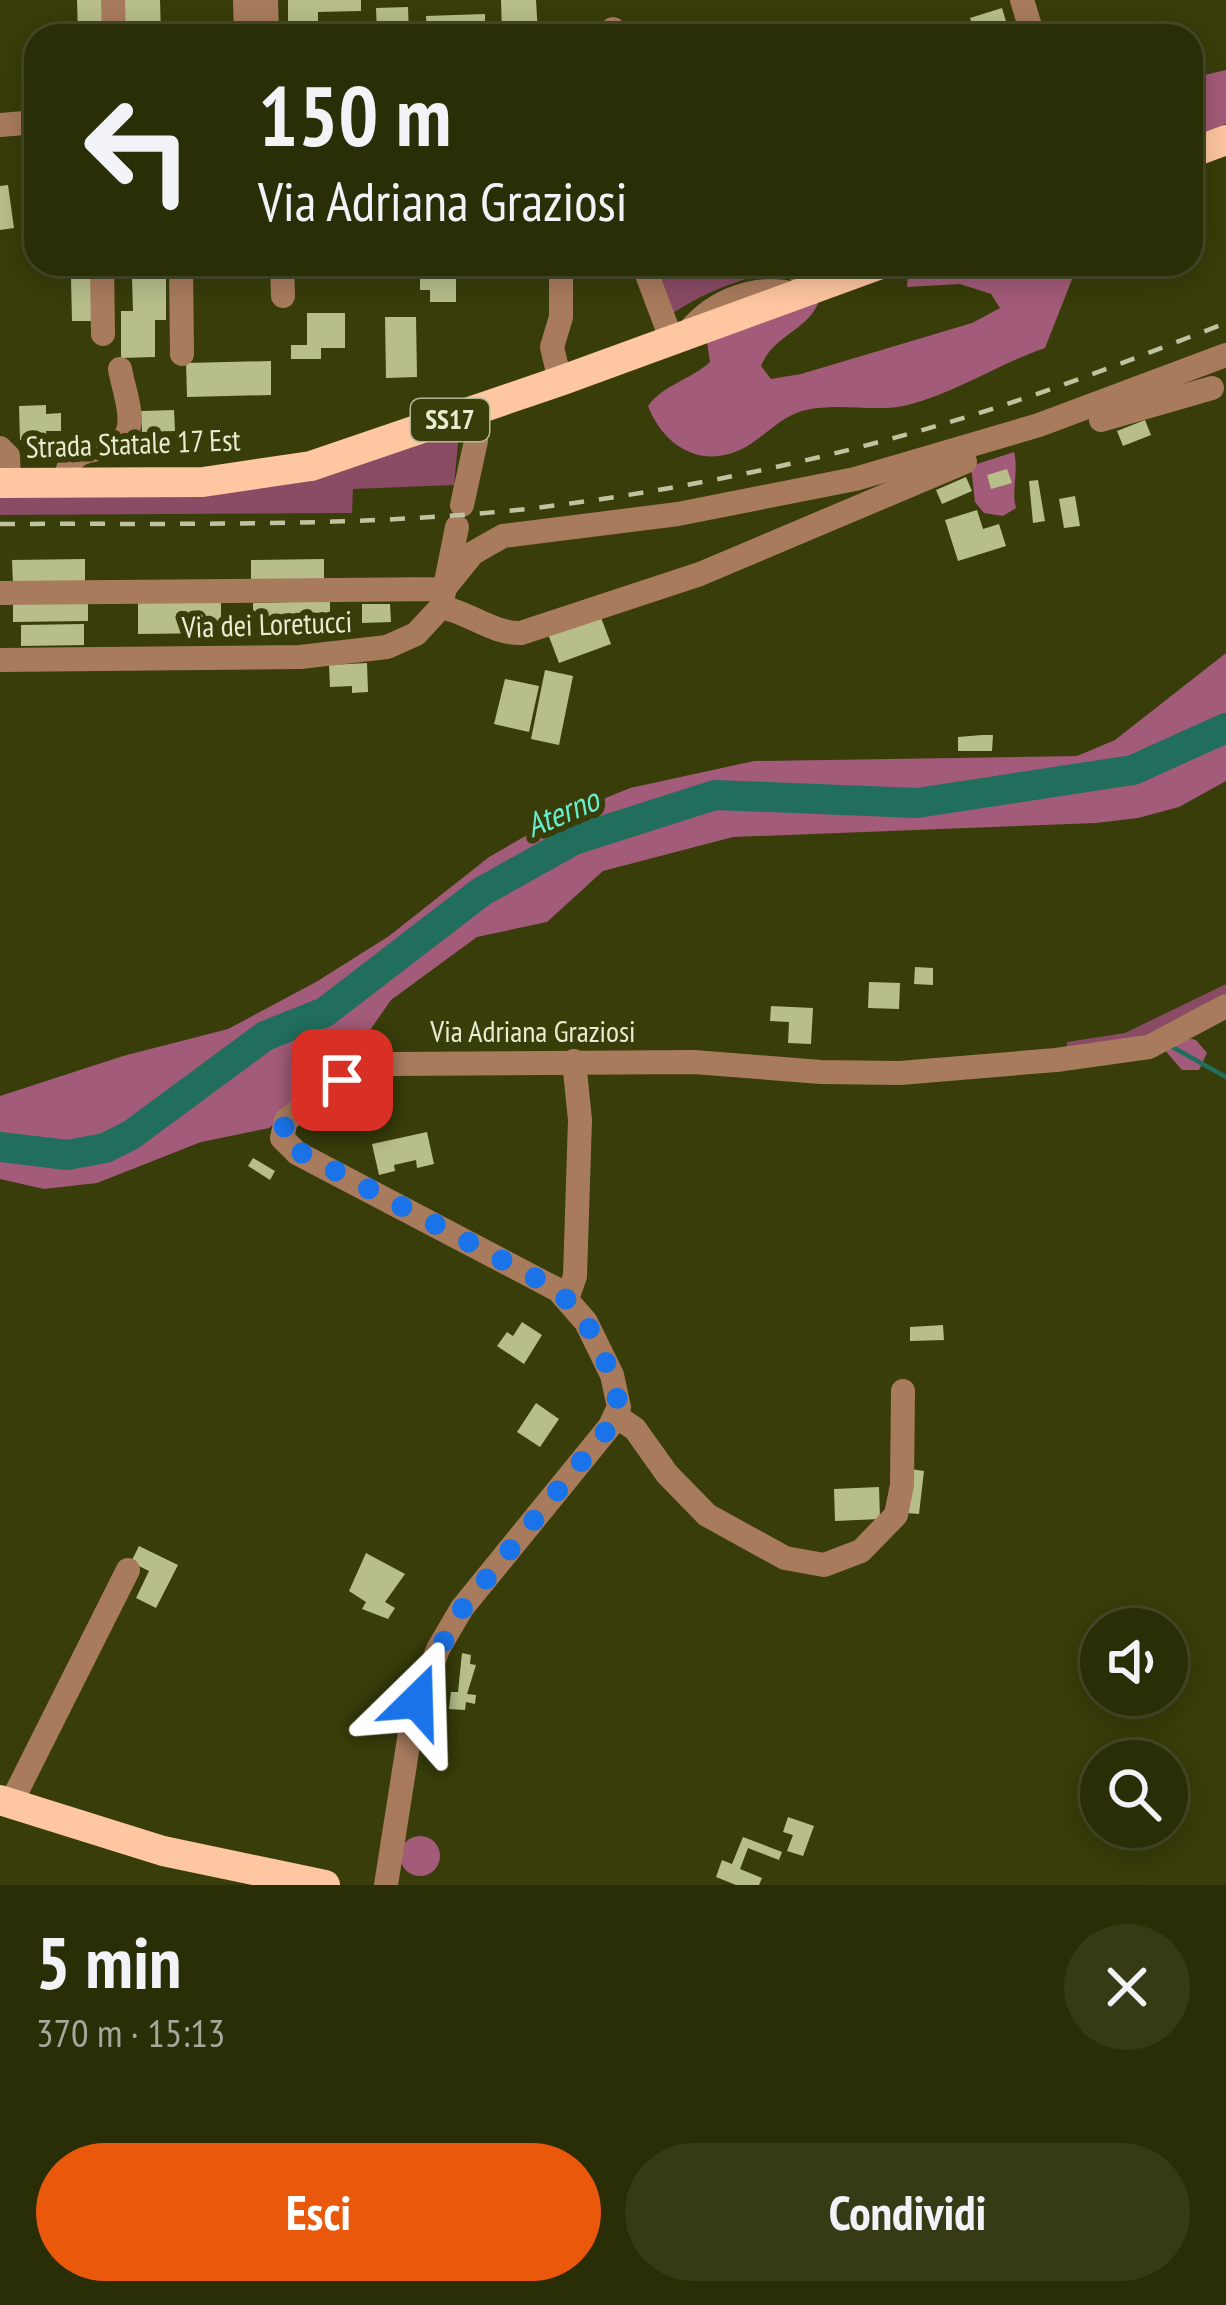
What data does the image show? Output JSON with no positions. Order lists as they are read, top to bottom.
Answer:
{
  "streets": {
    "main road": ["SS17", "Strada Statale 17 Est"],
    "street": ["Via dei Loretucci", "Via Adriana Graziosi"]
  },
  "water": ["Aterno"],
  "page": {
    "turn": ["150 m", "Via Adriana Graziosi"],
    "heading": ["5 min", "370 m · 15:13"],
    "buttons": ["Esci", "Condividi"]
  }
}
